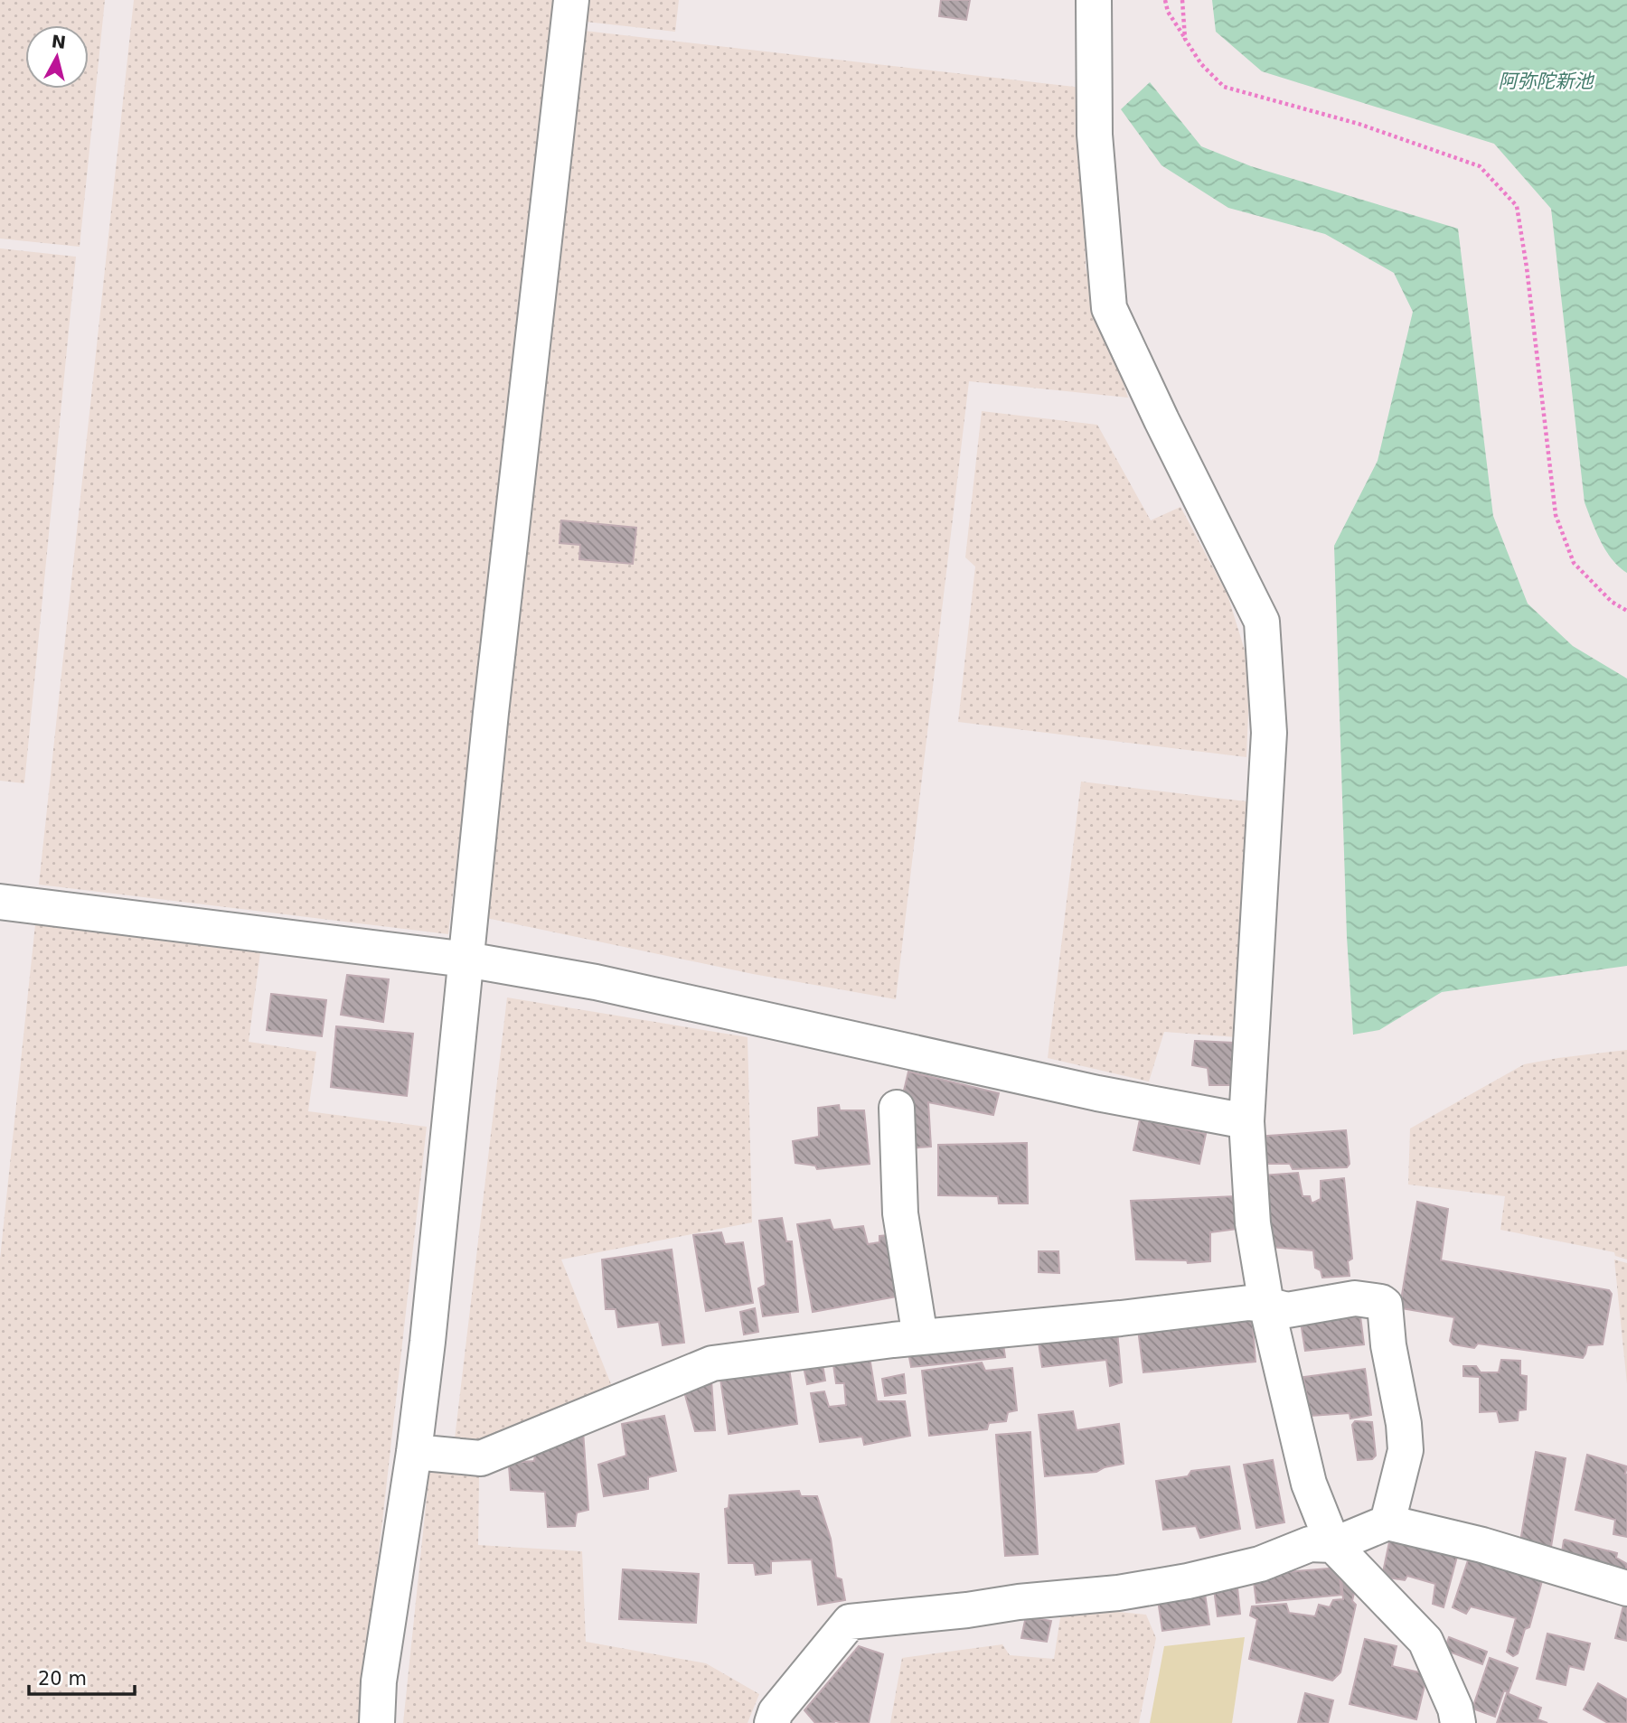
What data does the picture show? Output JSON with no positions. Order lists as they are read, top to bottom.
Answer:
{
  "water": ["阿弥陀新池"],
  "scale_bar": "20 m",
  "north": "top"
}
